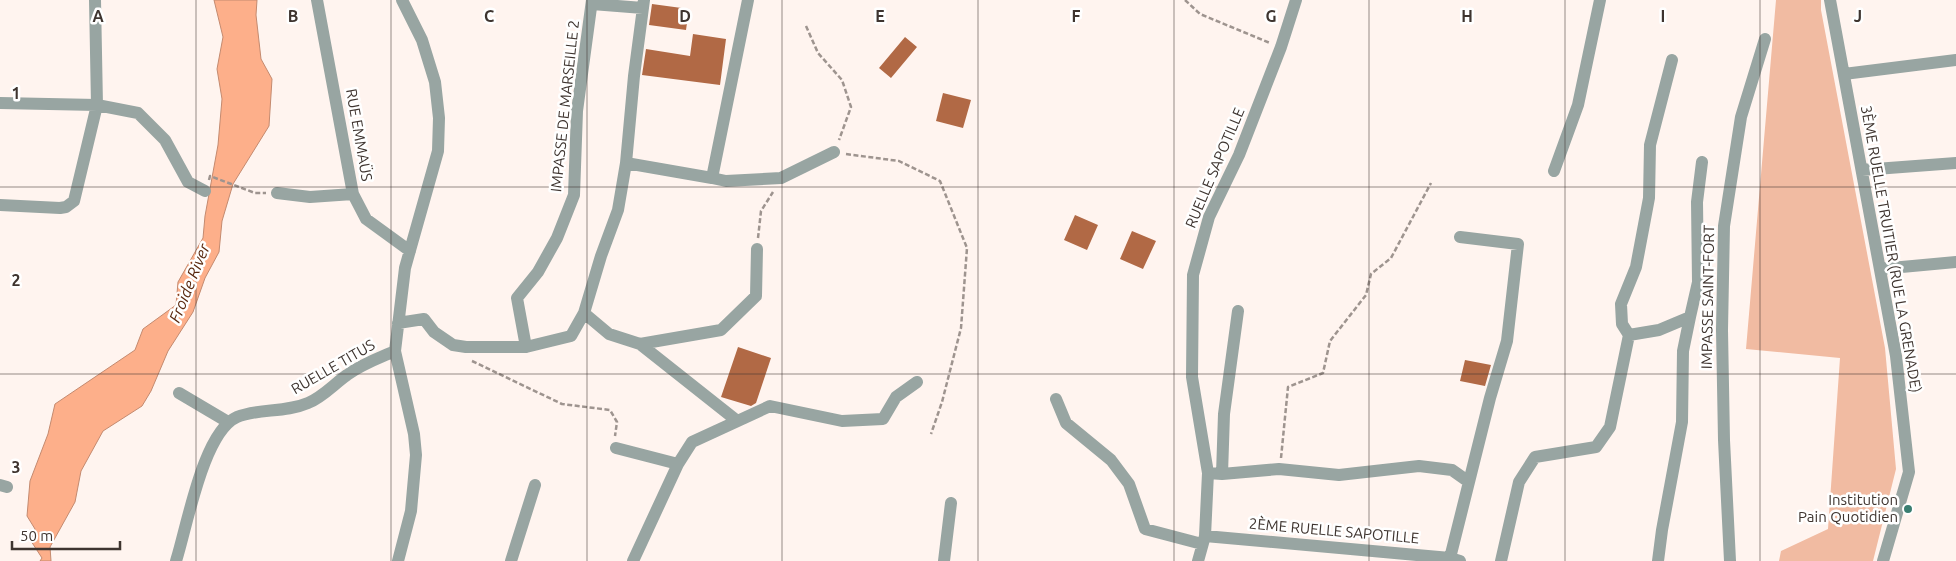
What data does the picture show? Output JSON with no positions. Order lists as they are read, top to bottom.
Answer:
{
  "streets": {
    "street": [
      "IMPASSE DE MARSEILLE 2",
      "RUE EMMAÜS",
      "RUELLE SAPOTILLE",
      "3ÈME RUELLE TRUITIER (RUE LA GRENADE)",
      "IMPASSE SAINT-FORT",
      "RUELLE TITUS",
      "2ÈME RUELLE SAPOTILLE"
    ]
  },
  "crossings": [
    ["RUELLE SAPOTILLE", "2ÈME RUELLE SAPOTILLE"]
  ],
  "water": ["Froide River"],
  "places": ["Institution Pain Quotidien"],
  "scale_bar": "50 m",
  "grid": {
    "columns": [
      "A",
      "B",
      "C",
      "D",
      "E",
      "F",
      "G",
      "H",
      "I",
      "J"
    ],
    "rows": ["1", "2", "3"]
  }
}
